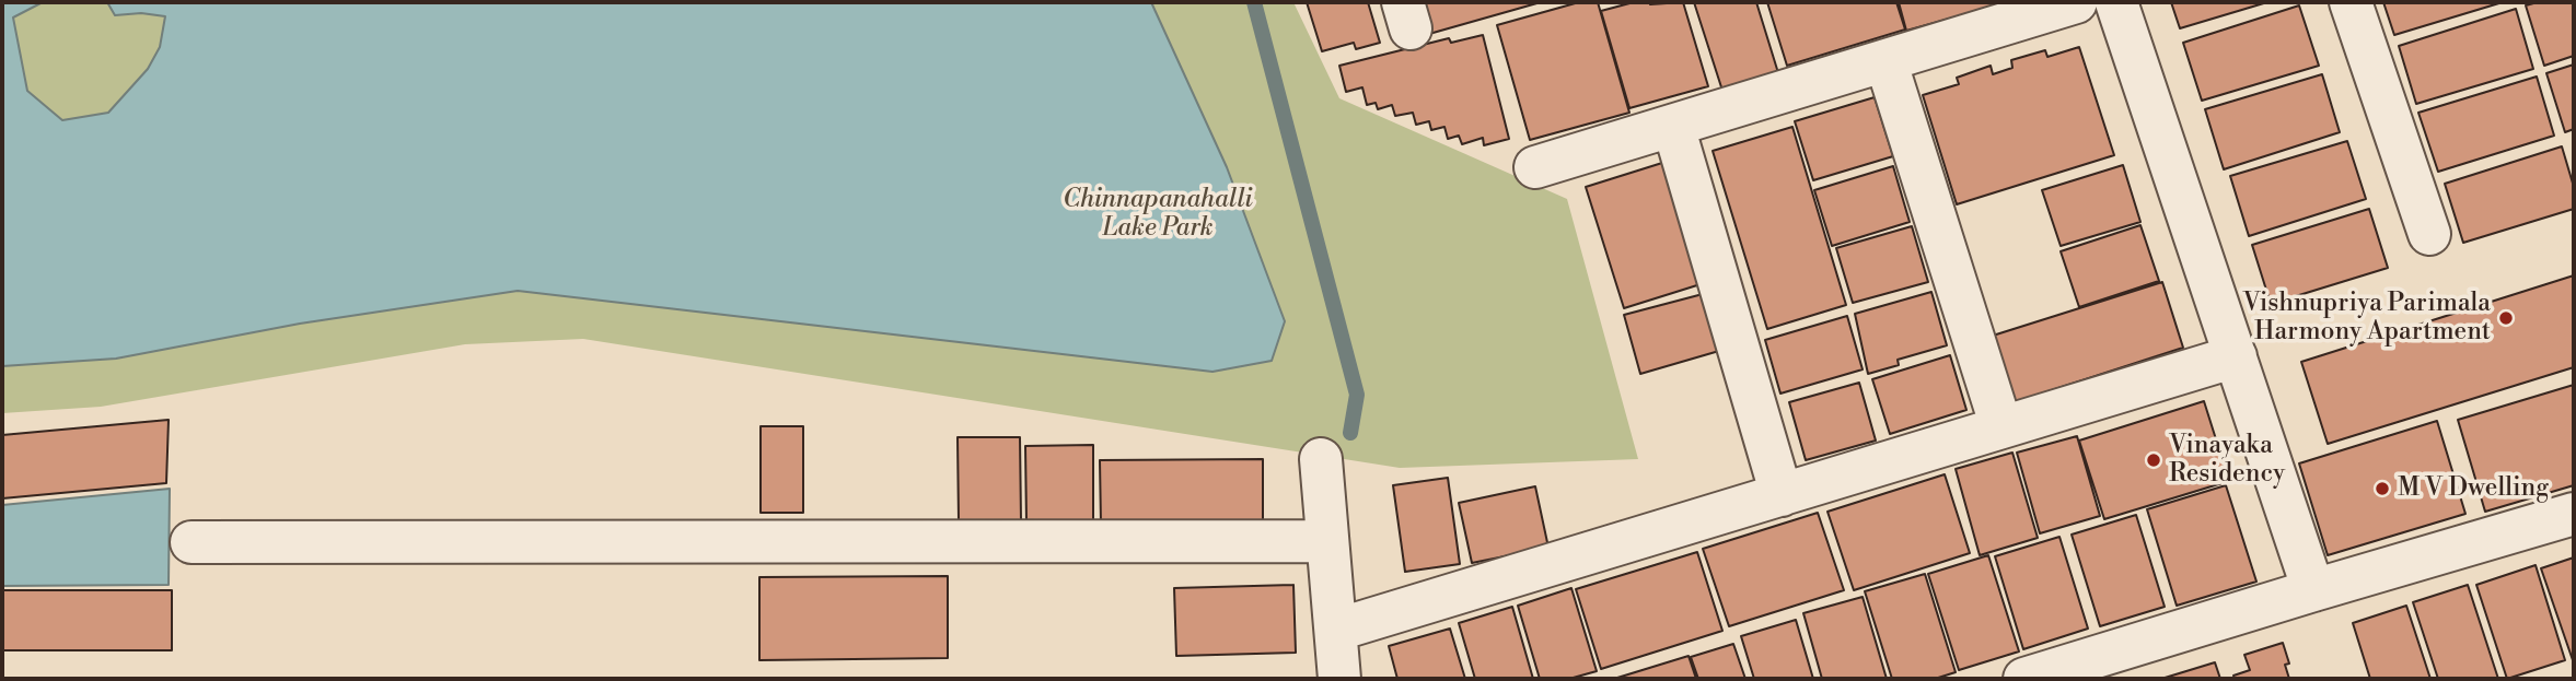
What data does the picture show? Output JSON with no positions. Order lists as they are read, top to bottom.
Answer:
{
  "parks": ["Chinnapanahalli Lake Park"],
  "places": ["Vishnupriya Parimala Harmony Apartment", "Vinayaka Residency", "M V Dwelling"]
}
